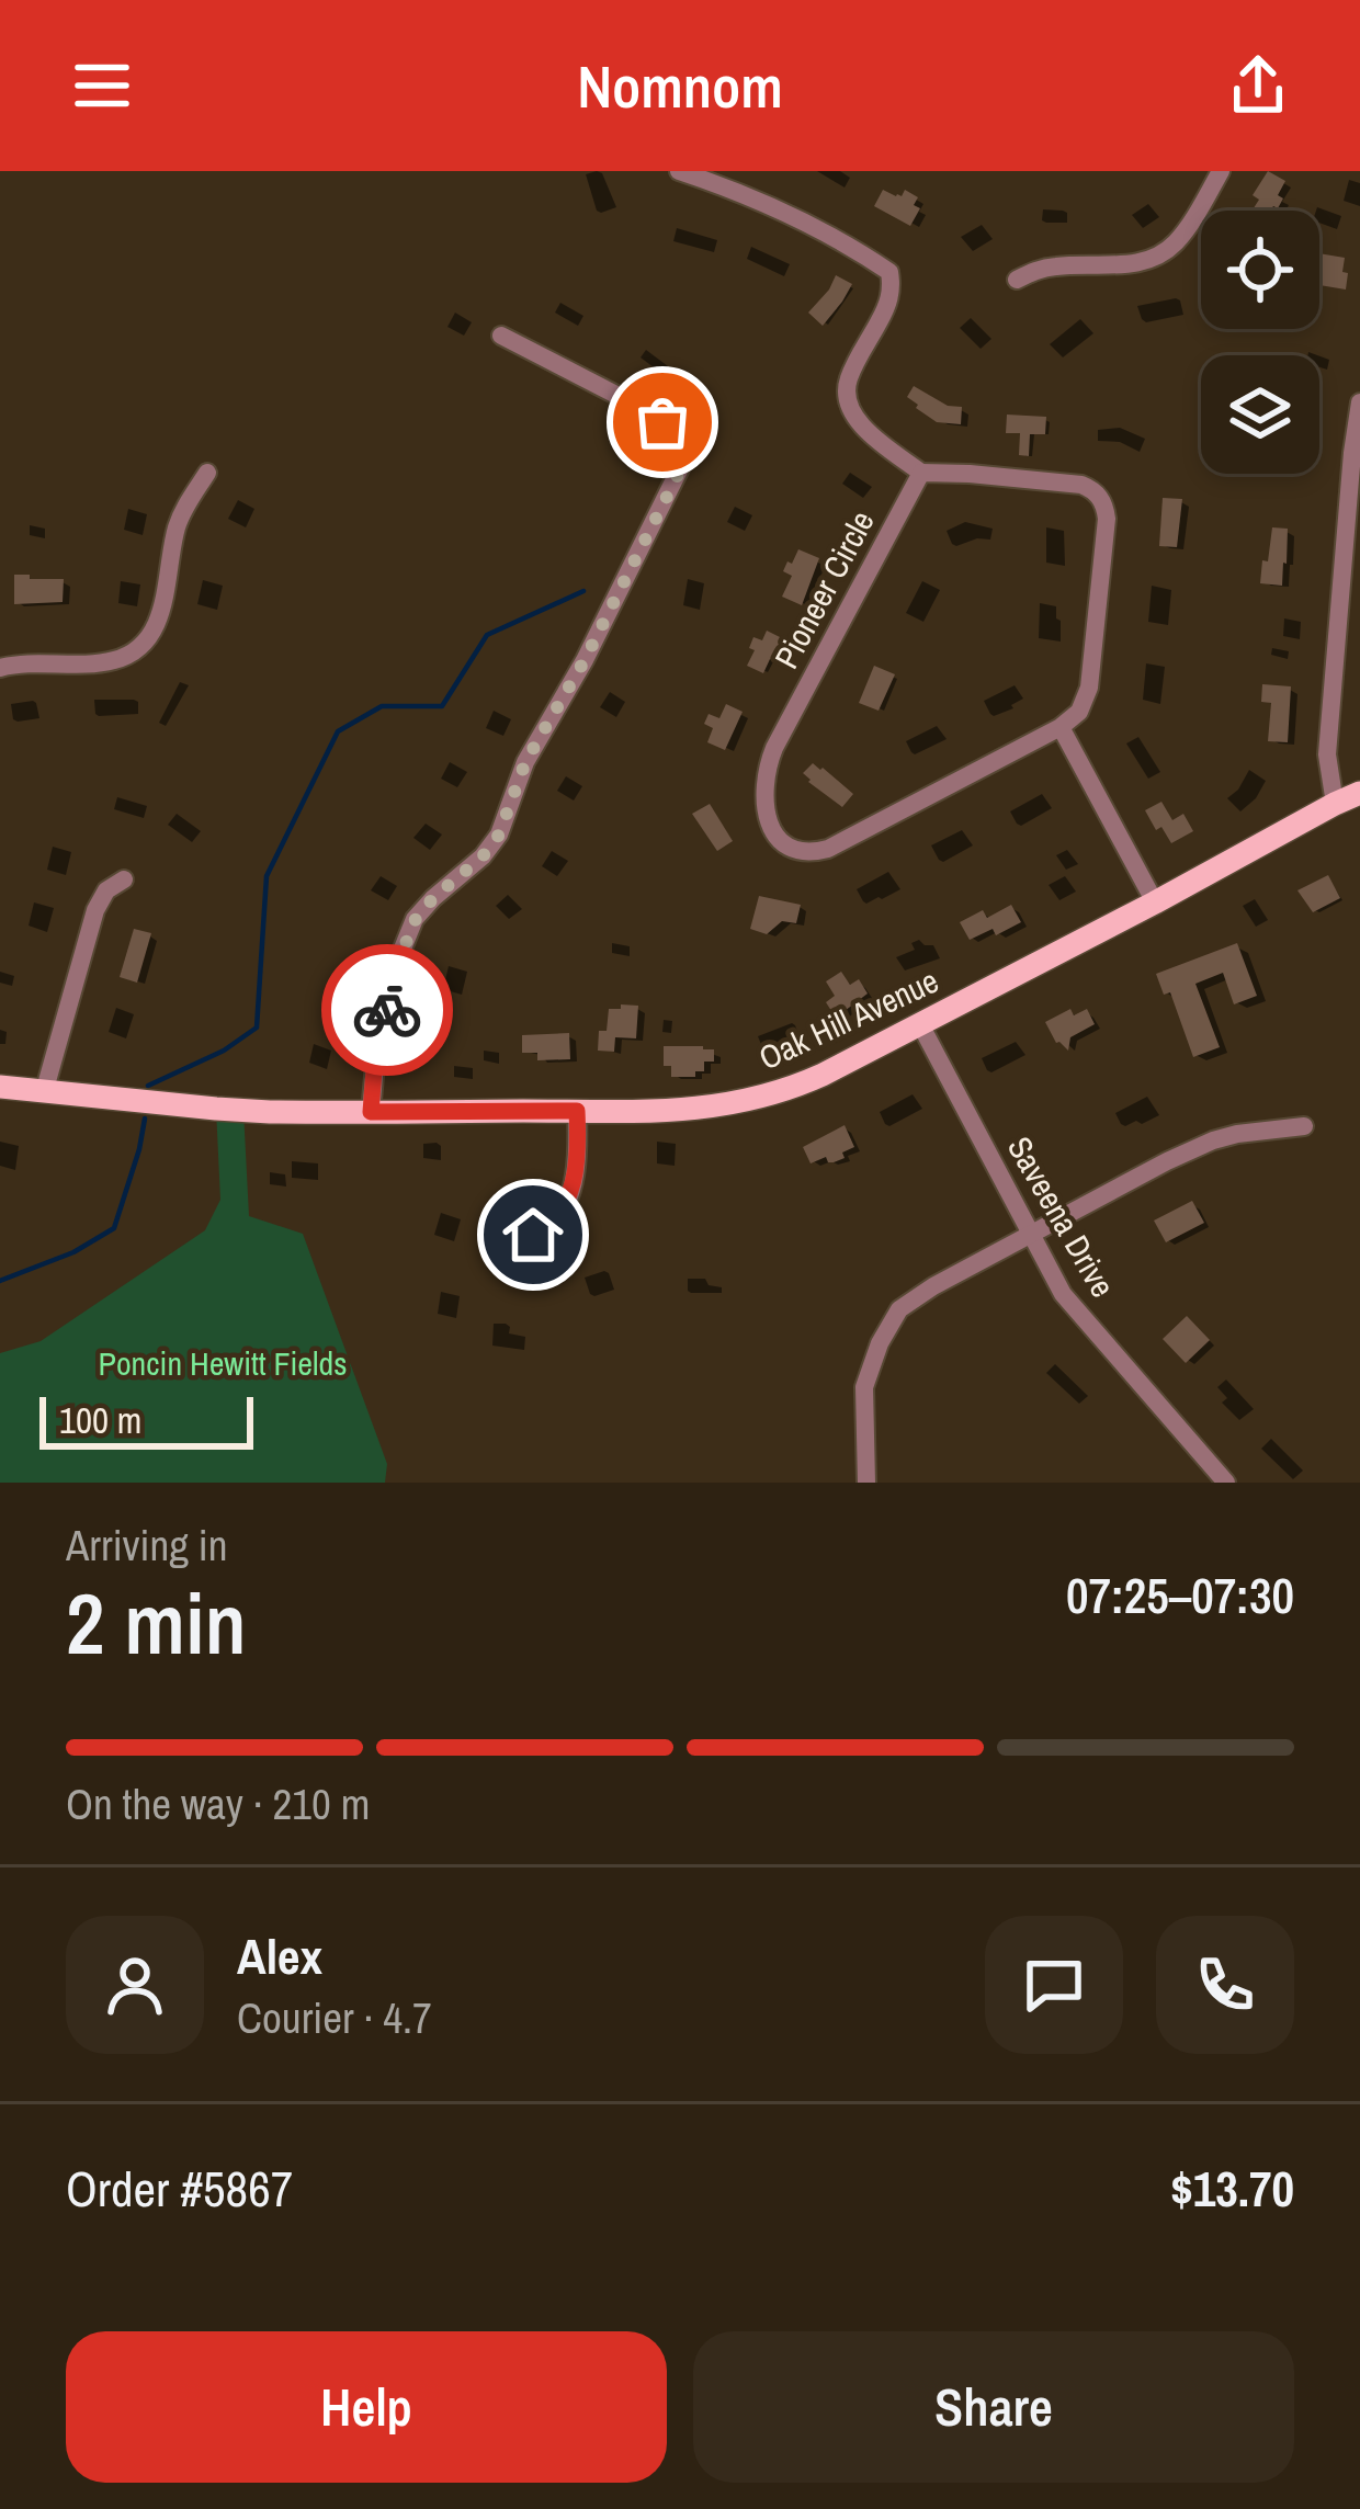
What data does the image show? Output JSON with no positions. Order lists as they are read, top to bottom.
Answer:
{
  "streets": {
    "main road": ["Oak Hill Avenue"],
    "street": ["Pioneer Circle", "Saveena Drive"]
  },
  "crossings": [
    ["Oak Hill Avenue", "Saveena Drive"]
  ],
  "parks": ["Poncin Hewitt Fields"],
  "scale_bar": "100 m",
  "page": {
    "header": "Nomnom",
    "scale": "100 m",
    "heading": ["2 min", "Arriving in", "07:25–07:30"],
    "panel": [
      "Alex",
      "Courier · 4.7",
      "Order #5867",
      "$13.70"
    ],
    "bar": "On the way · 210 m",
    "buttons": ["Help", "Share"]
  }
}
